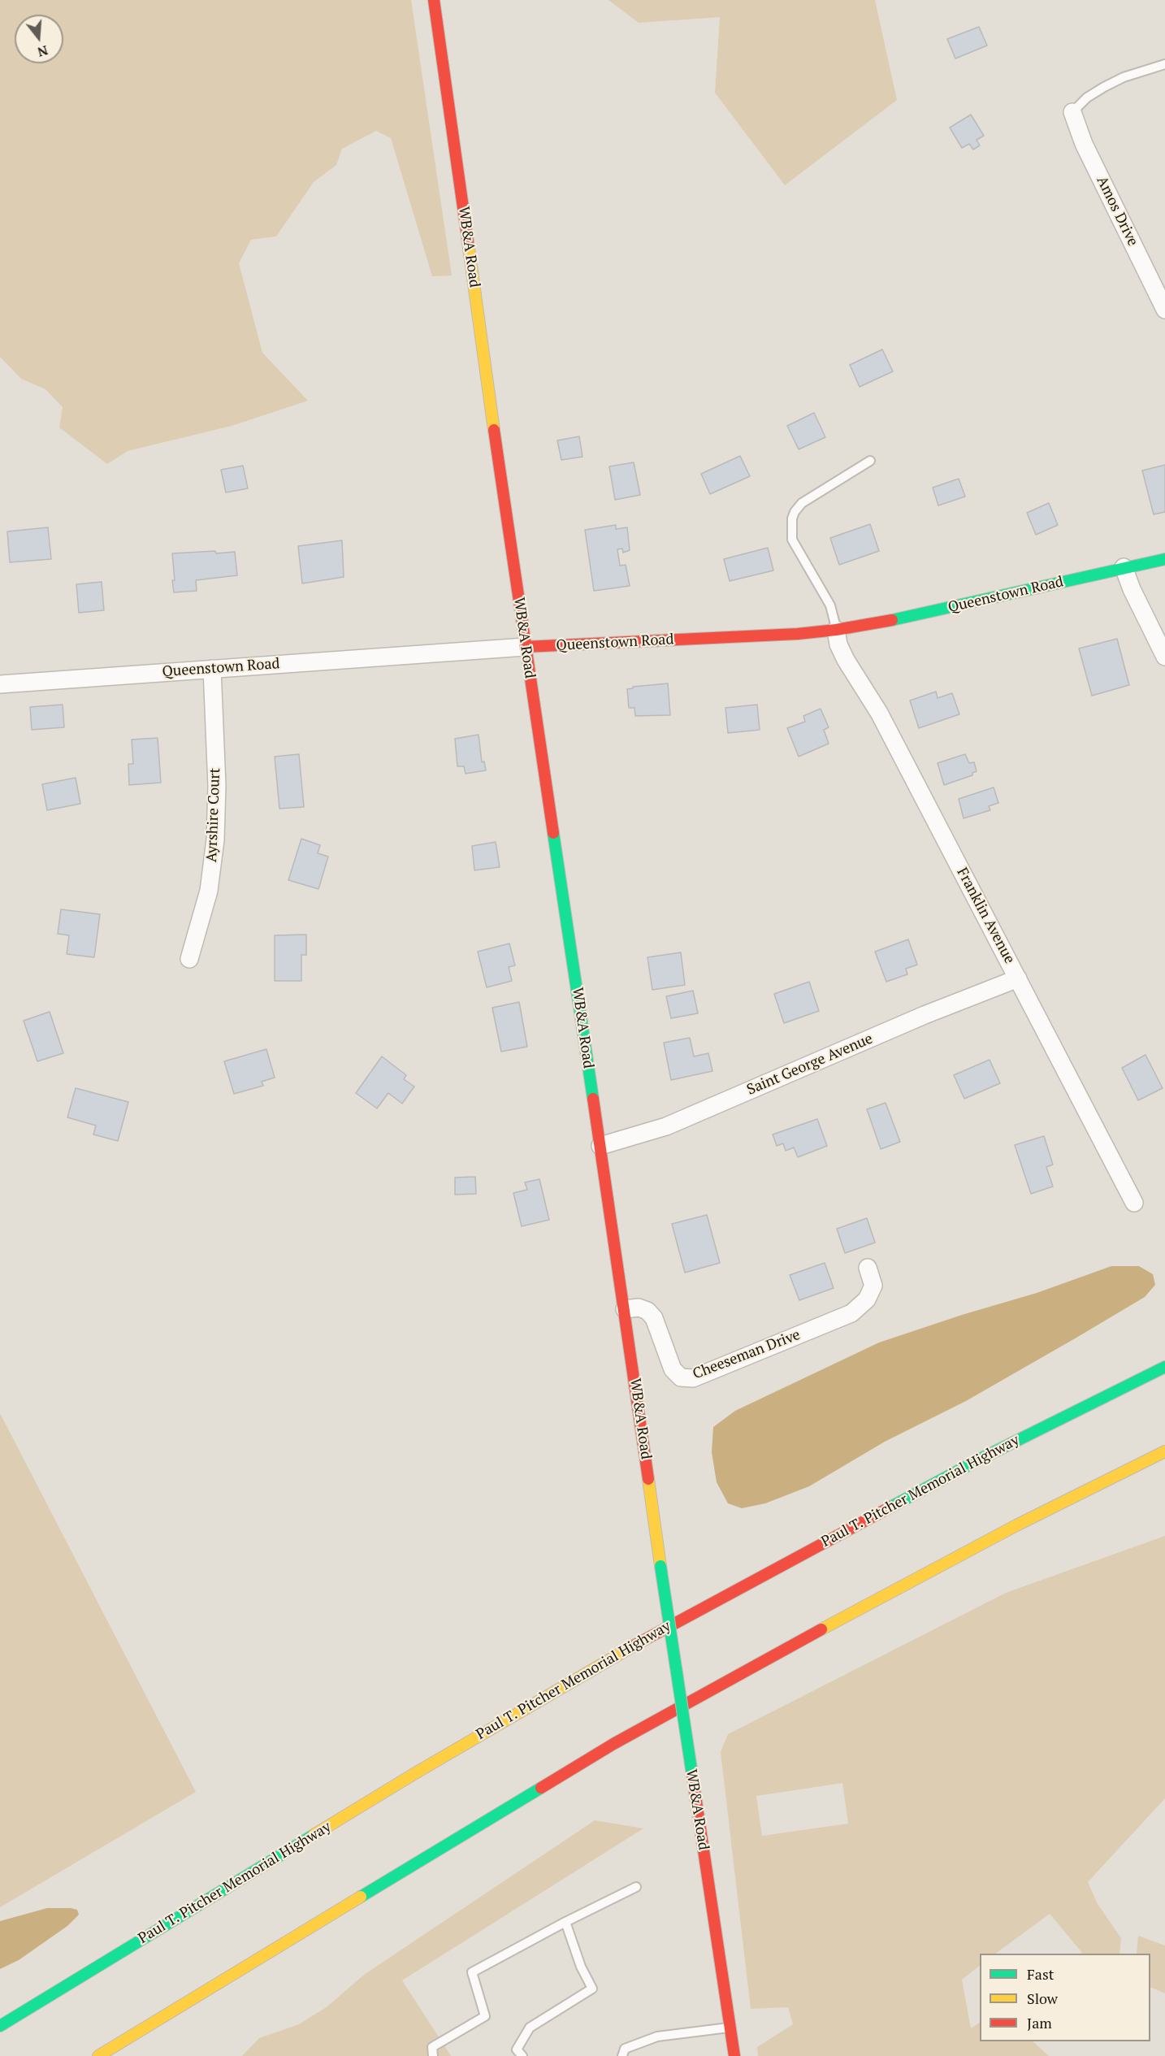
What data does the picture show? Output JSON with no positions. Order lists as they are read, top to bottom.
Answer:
{
  "streets": {
    "main road": ["WB&A Road", "Queenstown Road", "Paul T. Pitcher Memorial Highway"],
    "street": [
      "Amos Drive",
      "Ayrshire Court",
      "Franklin Avenue",
      "Saint George Avenue",
      "Cheeseman Drive"
    ]
  },
  "crossings": [
    ["WB&A Road", "Queenstown Road"],
    ["WB&A Road", "Saint George Avenue"],
    ["WB&A Road", "Cheeseman Drive"],
    ["Queenstown Road", "Ayrshire Court"],
    ["Queenstown Road", "Franklin Avenue"],
    ["Franklin Avenue", "Saint George Avenue"]
  ],
  "legend": ["Fast", "Slow", "Jam"],
  "north": "bottom"
}
